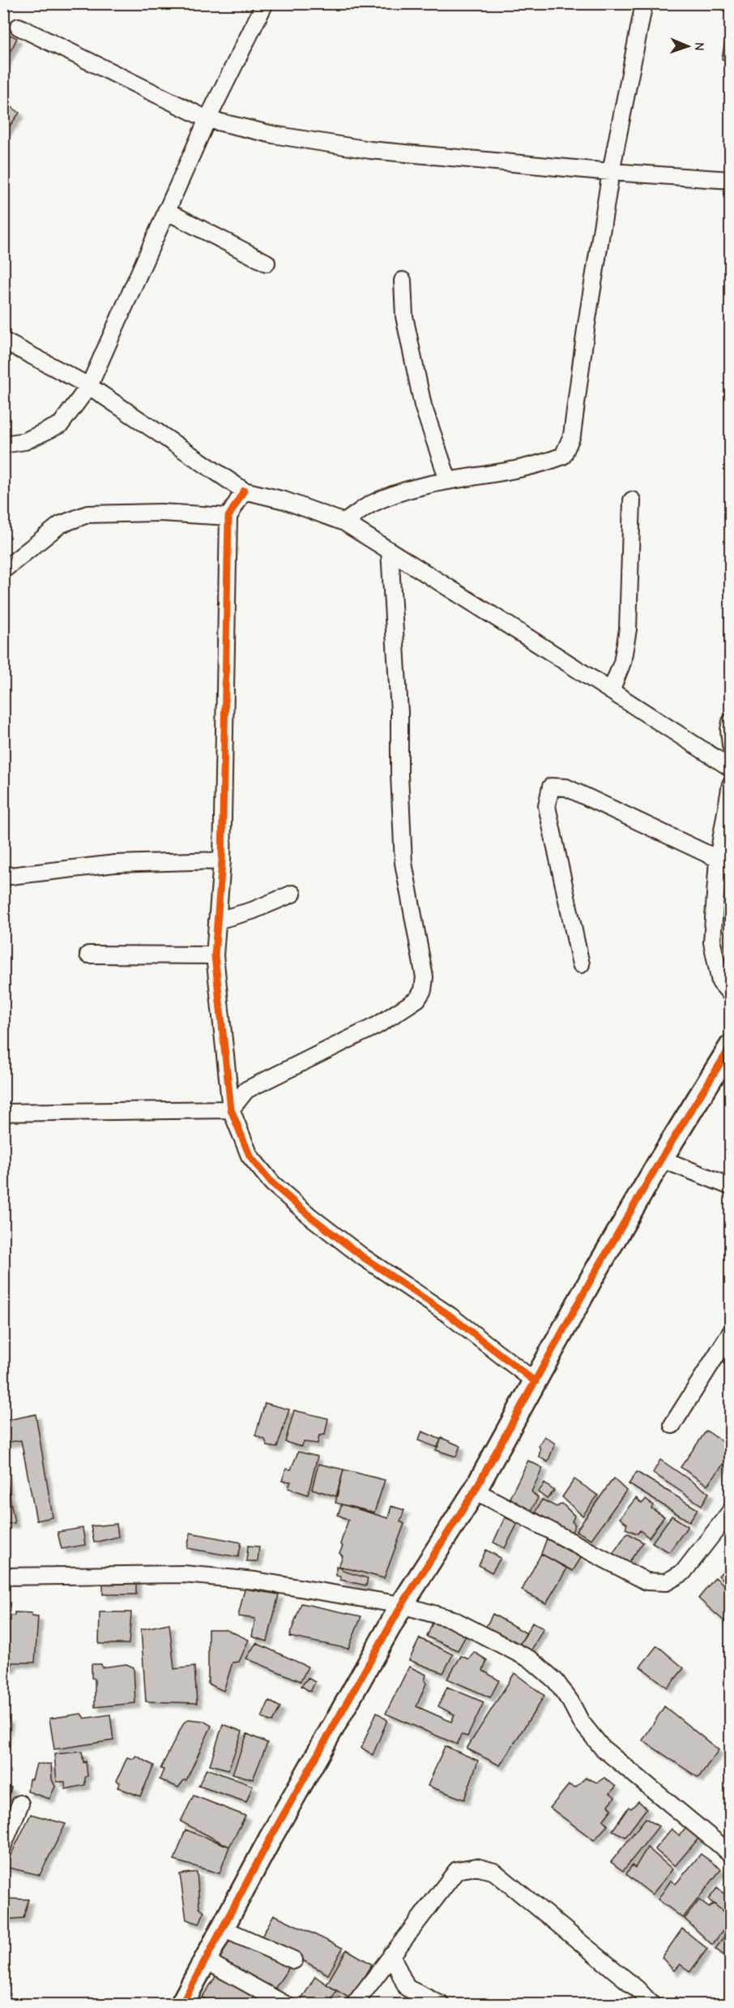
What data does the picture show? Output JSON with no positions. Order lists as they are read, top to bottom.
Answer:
{
  "north": "right"
}
